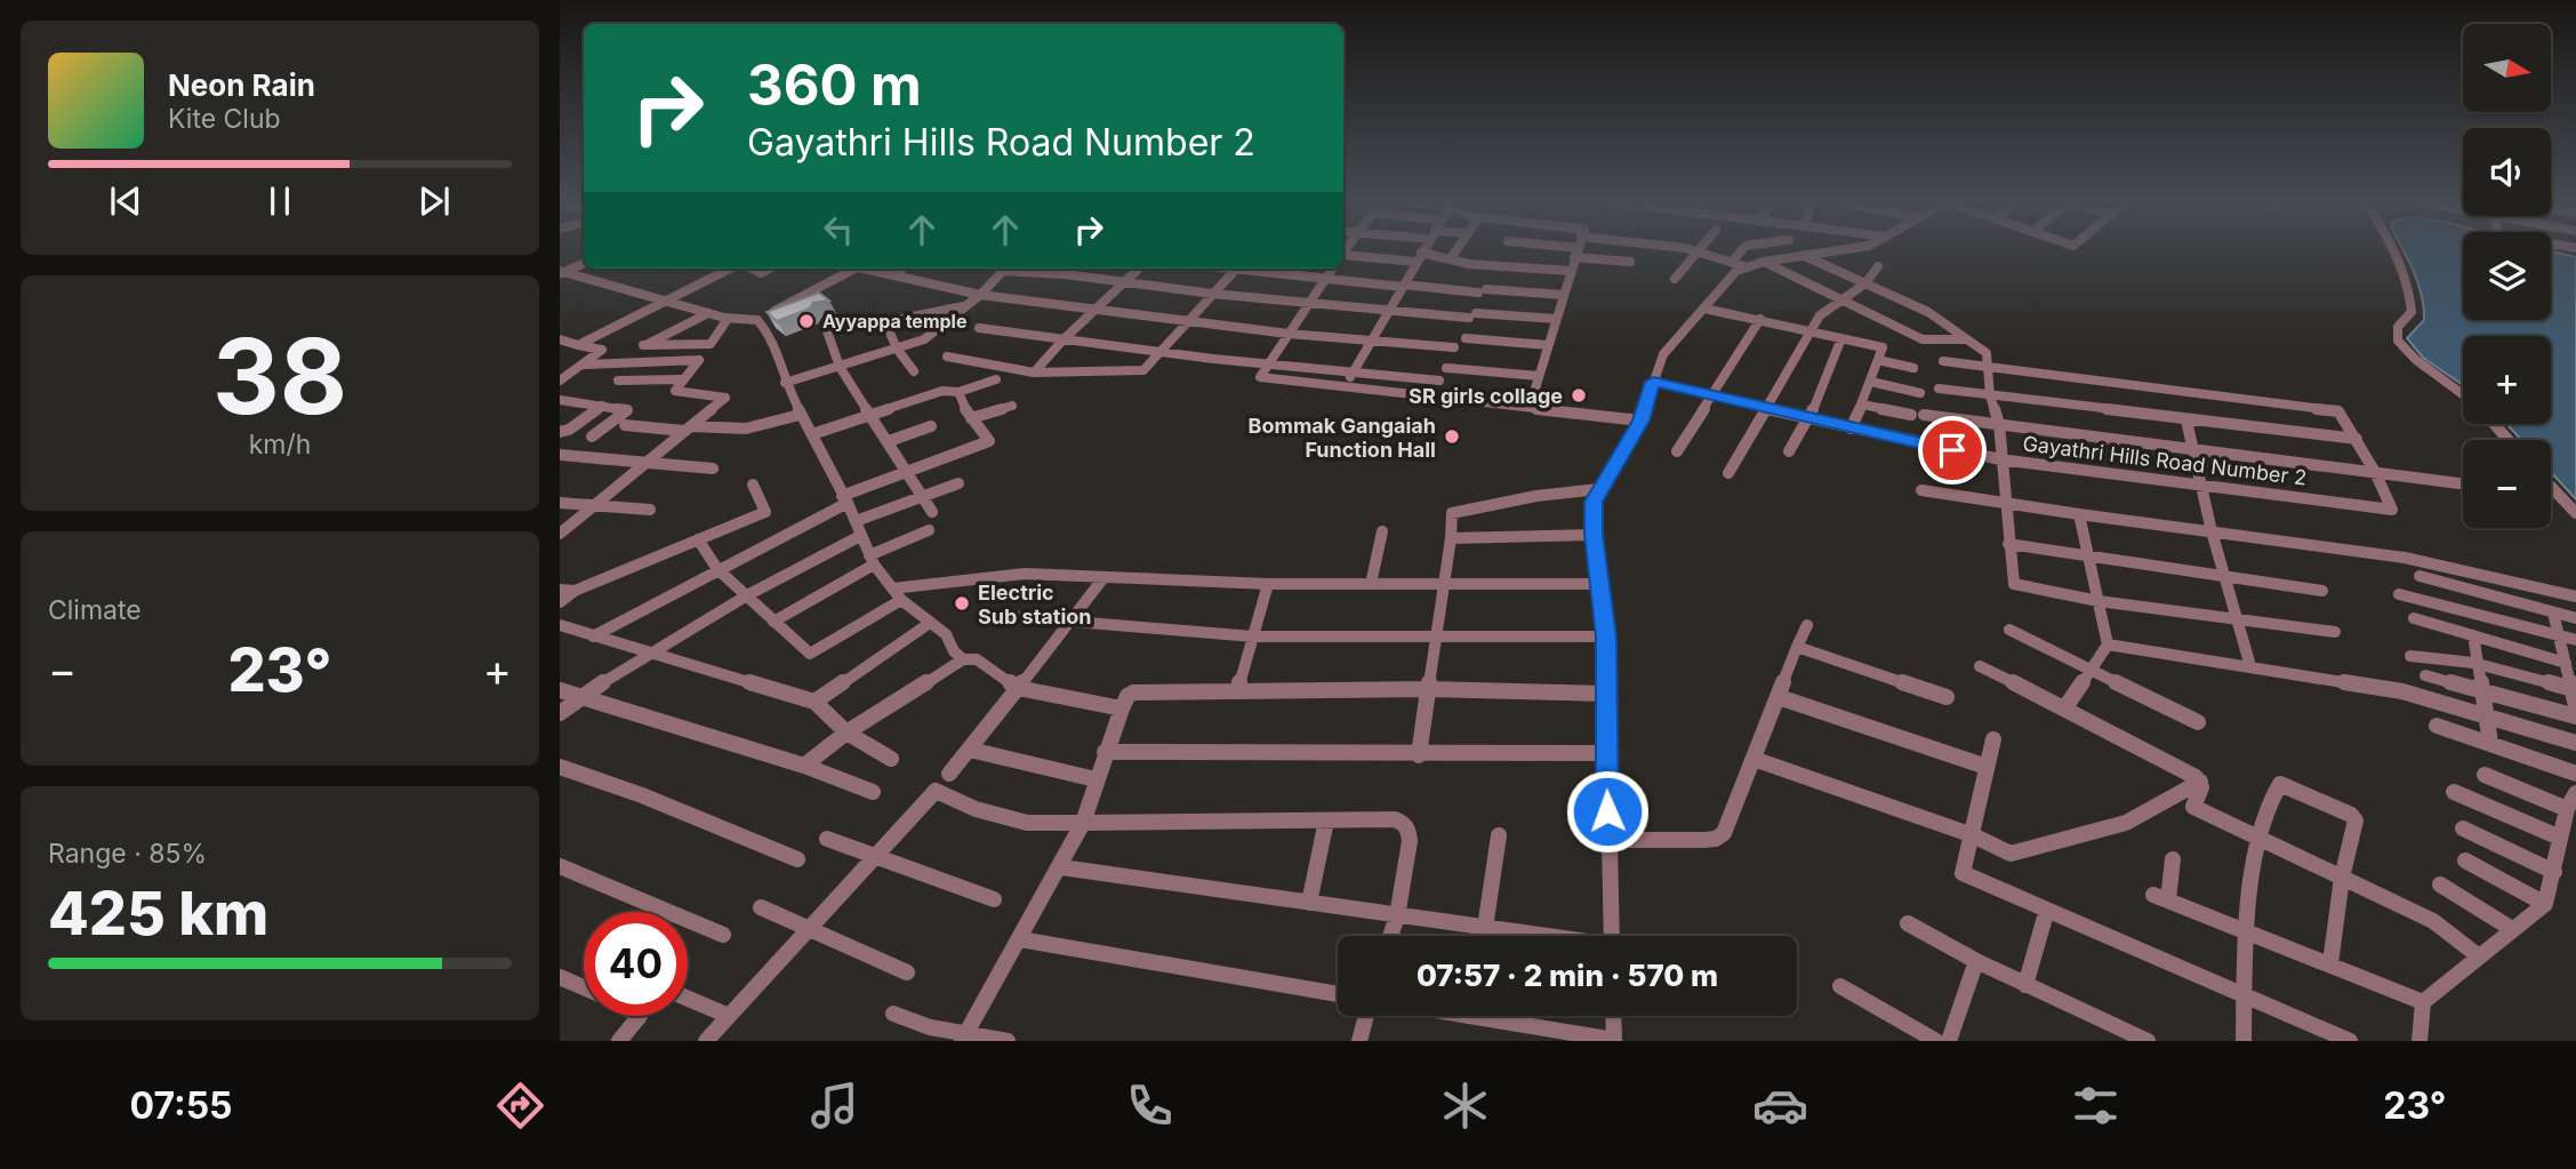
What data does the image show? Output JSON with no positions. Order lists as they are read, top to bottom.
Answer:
{
  "streets": {
    "street": ["Gayathri Hills Road Number 2"]
  },
  "places": [
    "Ayyappa temple",
    "SR girls collage",
    "Bommak Gangaiah Function Hall",
    "Electric Sub station"
  ],
  "north": "right",
  "page": {
    "map_buttons": ["+", "−"],
    "turn": ["360 m", "Gayathri Hills Road Number 2"],
    "song": ["Neon Rain", "Kite Club"],
    "tile": [
      ["38", "km/h"],
      "Climate",
      ["Range · 85%", "425 km"]
    ],
    "heat": ["−", "23°", "+"],
    "limit": "40",
    "trip": "07:57 · 2 min · 570 m",
    "tabs": ["07:55", "23°"]
  }
}
